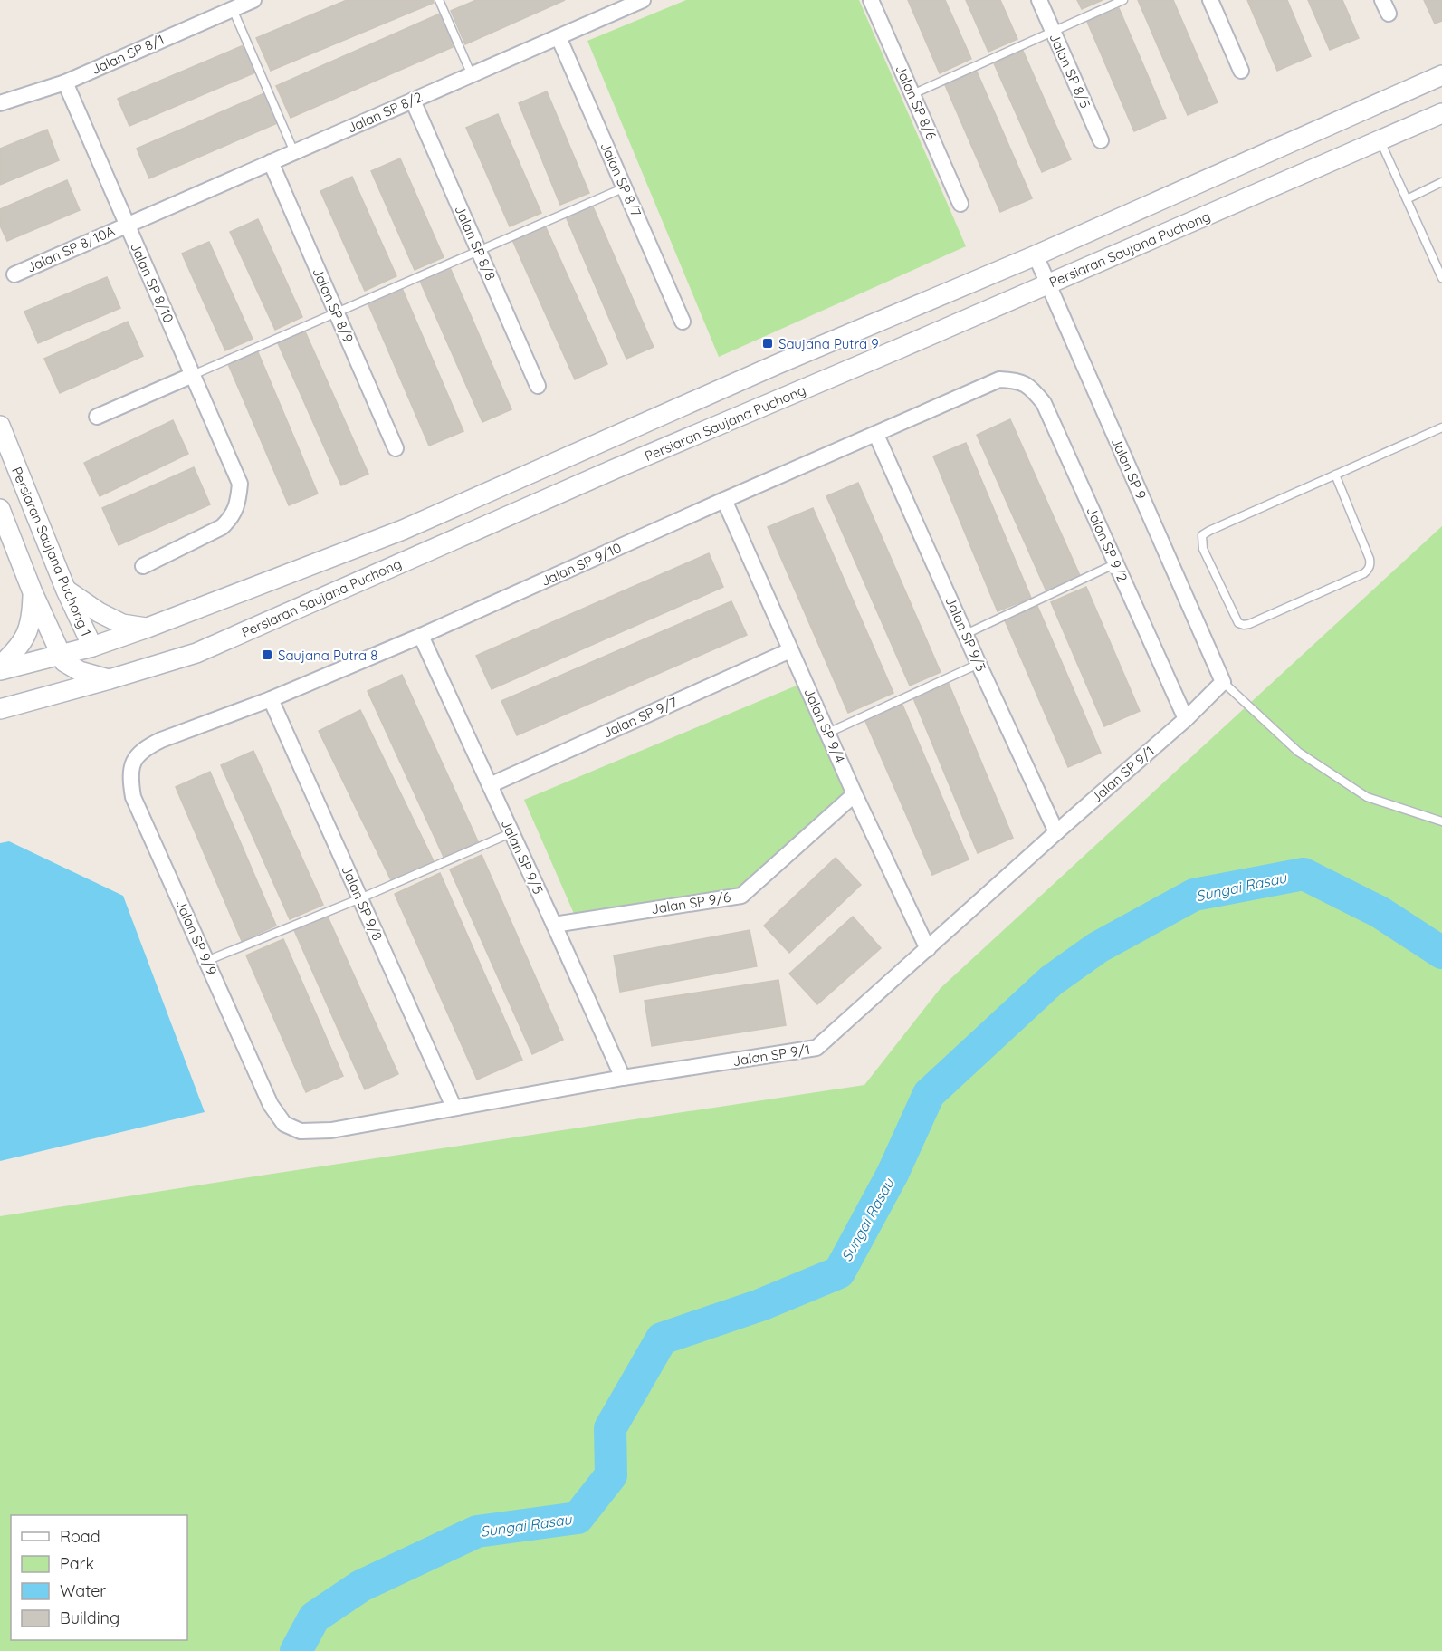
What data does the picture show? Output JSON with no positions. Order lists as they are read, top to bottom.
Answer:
{
  "streets": {
    "street": [
      "Jalan SP 8/1",
      "Jalan SP 8/5",
      "Jalan SP 8/6",
      "Jalan SP 8/2",
      "Jalan SP 8/7",
      "Jalan SP 8/8",
      "Jalan SP 8/10A",
      "Persiaran Saujana Puchong",
      "Jalan SP 8/10",
      "Jalan SP 8/9",
      "Jalan SP 9",
      "Jalan SP 9/2",
      "Persiaran Saujana Puchong 1",
      "Jalan SP 9/10",
      "Jalan SP 9/3",
      "Jalan SP 9/7",
      "Jalan SP 9/4",
      "Jalan SP 9/1",
      "Jalan SP 9/5",
      "Jalan SP 9/8",
      "Jalan SP 9/6",
      "Jalan SP 9/9"
    ]
  },
  "crossings": [
    ["Jalan SP 8/1", "Jalan SP 8/10"],
    ["Jalan SP 8/2", "Jalan SP 8/7"],
    ["Jalan SP 8/2", "Jalan SP 8/8"],
    ["Jalan SP 8/2", "Jalan SP 8/10A"],
    ["Jalan SP 8/2", "Jalan SP 8/10"],
    ["Jalan SP 8/2", "Jalan SP 8/9"],
    ["Jalan SP 8/10A", "Jalan SP 8/10"],
    ["Persiaran Saujana Puchong", "Jalan SP 9"],
    ["Jalan SP 9", "Jalan SP 9/1"],
    ["Jalan SP 9/2", "Jalan SP 9/10"],
    ["Jalan SP 9/2", "Jalan SP 9/1"],
    ["Jalan SP 9/10", "Jalan SP 9/3"],
    ["Jalan SP 9/10", "Jalan SP 9/4"],
    ["Jalan SP 9/10", "Jalan SP 9/5"],
    ["Jalan SP 9/10", "Jalan SP 9/8"],
    ["Jalan SP 9/10", "Jalan SP 9/9"],
    ["Jalan SP 9/3", "Jalan SP 9/1"],
    ["Jalan SP 9/7", "Jalan SP 9/4"],
    ["Jalan SP 9/7", "Jalan SP 9/5"],
    ["Jalan SP 9/4", "Jalan SP 9/1"],
    ["Jalan SP 9/4", "Jalan SP 9/6"],
    ["Jalan SP 9/1", "Jalan SP 9/5"],
    ["Jalan SP 9/1", "Jalan SP 9/8"],
    ["Jalan SP 9/1", "Jalan SP 9/9"],
    ["Jalan SP 9/5", "Jalan SP 9/6"]
  ],
  "water": ["Sungai Rasau"],
  "places": {
    "transit": ["Saujana Putra 9", "Saujana Putra 8"]
  },
  "legend": [
    "Road",
    "Park",
    "Water",
    "Building"
  ]
}
